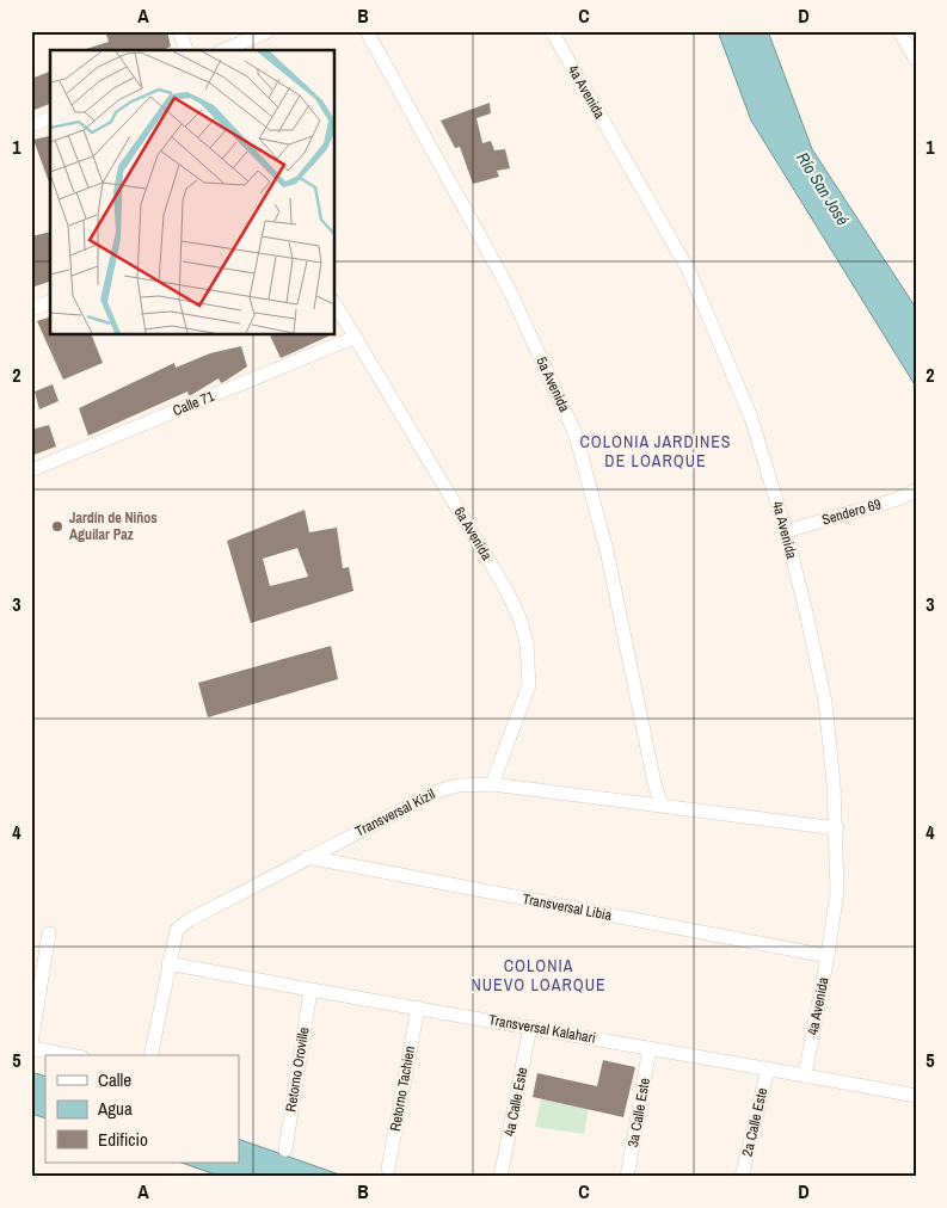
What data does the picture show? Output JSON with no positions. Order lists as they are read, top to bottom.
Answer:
{
  "streets": {
    "street": [
      "4a Avenida",
      "5a Avenida",
      "Calle 71",
      "Sendero 69",
      "6a Avenida",
      "Transversal Kizil",
      "Transversal Libia",
      "Transversal Kalahari",
      "Retorno Oroville",
      "Retorno Tachien",
      "4a Calle Este",
      "3a Calle Este",
      "2a Calle Este"
    ]
  },
  "crossings": [
    ["4a Avenida", "Sendero 69"],
    ["4a Avenida", "Transversal Kizil"],
    ["4a Avenida", "Transversal Libia"],
    ["4a Avenida", "Transversal Kalahari"],
    ["5a Avenida", "Transversal Kizil"],
    ["Calle 71", "6a Avenida"],
    ["6a Avenida", "Transversal Kizil"],
    ["Transversal Kizil", "Transversal Libia"],
    ["Transversal Kizil", "Transversal Kalahari"],
    ["Transversal Kalahari", "Retorno Oroville"],
    ["Transversal Kalahari", "Retorno Tachien"],
    ["Transversal Kalahari", "4a Calle Este"],
    ["Transversal Kalahari", "3a Calle Este"],
    ["Transversal Kalahari", "2a Calle Este"]
  ],
  "districts": ["COLONIA JARDINES DE LOARQUE", "COLONIA NUEVO LOARQUE"],
  "water": ["Río San José"],
  "places": ["Jardín de Niños Aguilar Paz"],
  "legend": ["Calle", "Agua", "Edificio"],
  "grid": {
    "columns": [
      "A",
      "B",
      "C",
      "D"
    ],
    "rows": [
      "1",
      "2",
      "3",
      "4",
      "5"
    ]
  }
}
